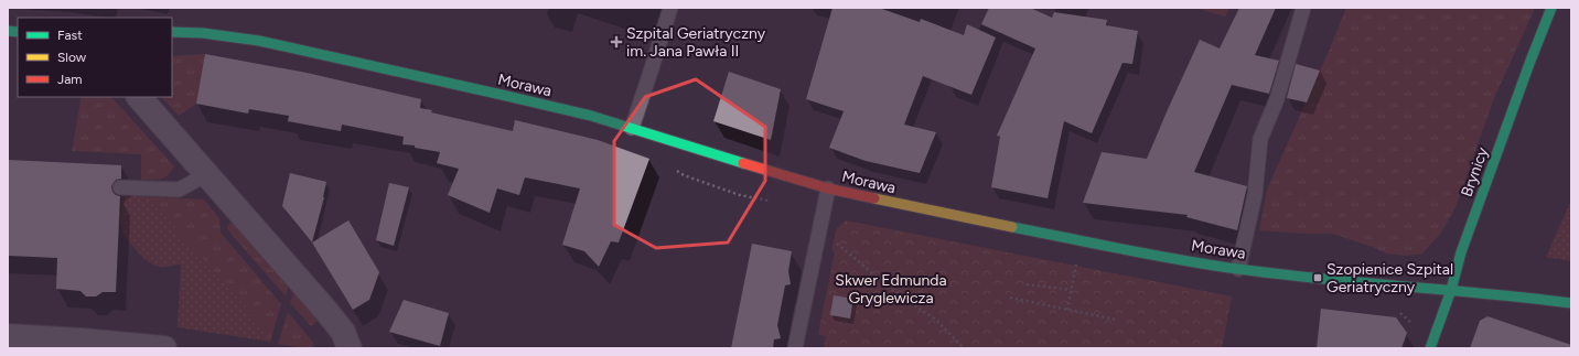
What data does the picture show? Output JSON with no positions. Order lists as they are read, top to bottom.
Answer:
{
  "streets": {
    "street": ["Morawa", "Brynicy"]
  },
  "crossings": [
    ["Morawa", "Brynicy"]
  ],
  "parks": ["Skwer Edmunda Gryglewicza"],
  "places": {
    "health": ["Szpital Geriatryczny im. Jana Pawła II"],
    "transit": ["Szopienice Szpital Geriatryczny"]
  },
  "legend": ["Fast", "Slow", "Jam"]
}
